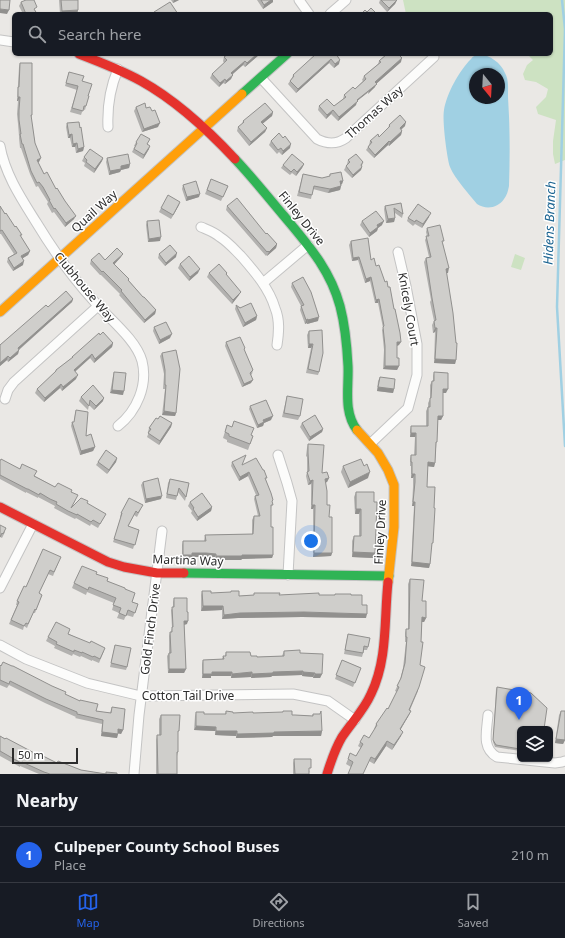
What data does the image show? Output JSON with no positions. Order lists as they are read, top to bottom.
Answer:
{
  "streets": {
    "street": [
      "Thomas Way",
      "Quail Way",
      "Finley Drive",
      "Clubhouse Way",
      "Knicely Court",
      "Martina Way",
      "Gold Finch Drive",
      "Cotton Tail Drive"
    ]
  },
  "crossings": [
    ["Thomas Way", "Quail Way"],
    ["Quail Way", "Finley Drive"],
    ["Quail Way", "Clubhouse Way"],
    ["Finley Drive", "Knicely Court"],
    ["Finley Drive", "Martina Way"],
    ["Finley Drive", "Cotton Tail Drive"],
    ["Martina Way", "Gold Finch Drive"],
    ["Gold Finch Drive", "Cotton Tail Drive"]
  ],
  "water": ["Hidens Branch"],
  "scale_bar": "50 m",
  "north": "bottom",
  "page": {
    "search": "Search here",
    "pins": "1",
    "scale": "50 m",
    "heading": "Nearby",
    "list": [
      {
        "mark": "1",
        "name": "Culpeper County School Buses",
        "note": "Place",
        "value": "210 m"
      }
    ],
    "nav": ["Map", "Directions", "Saved"]
  }
}
